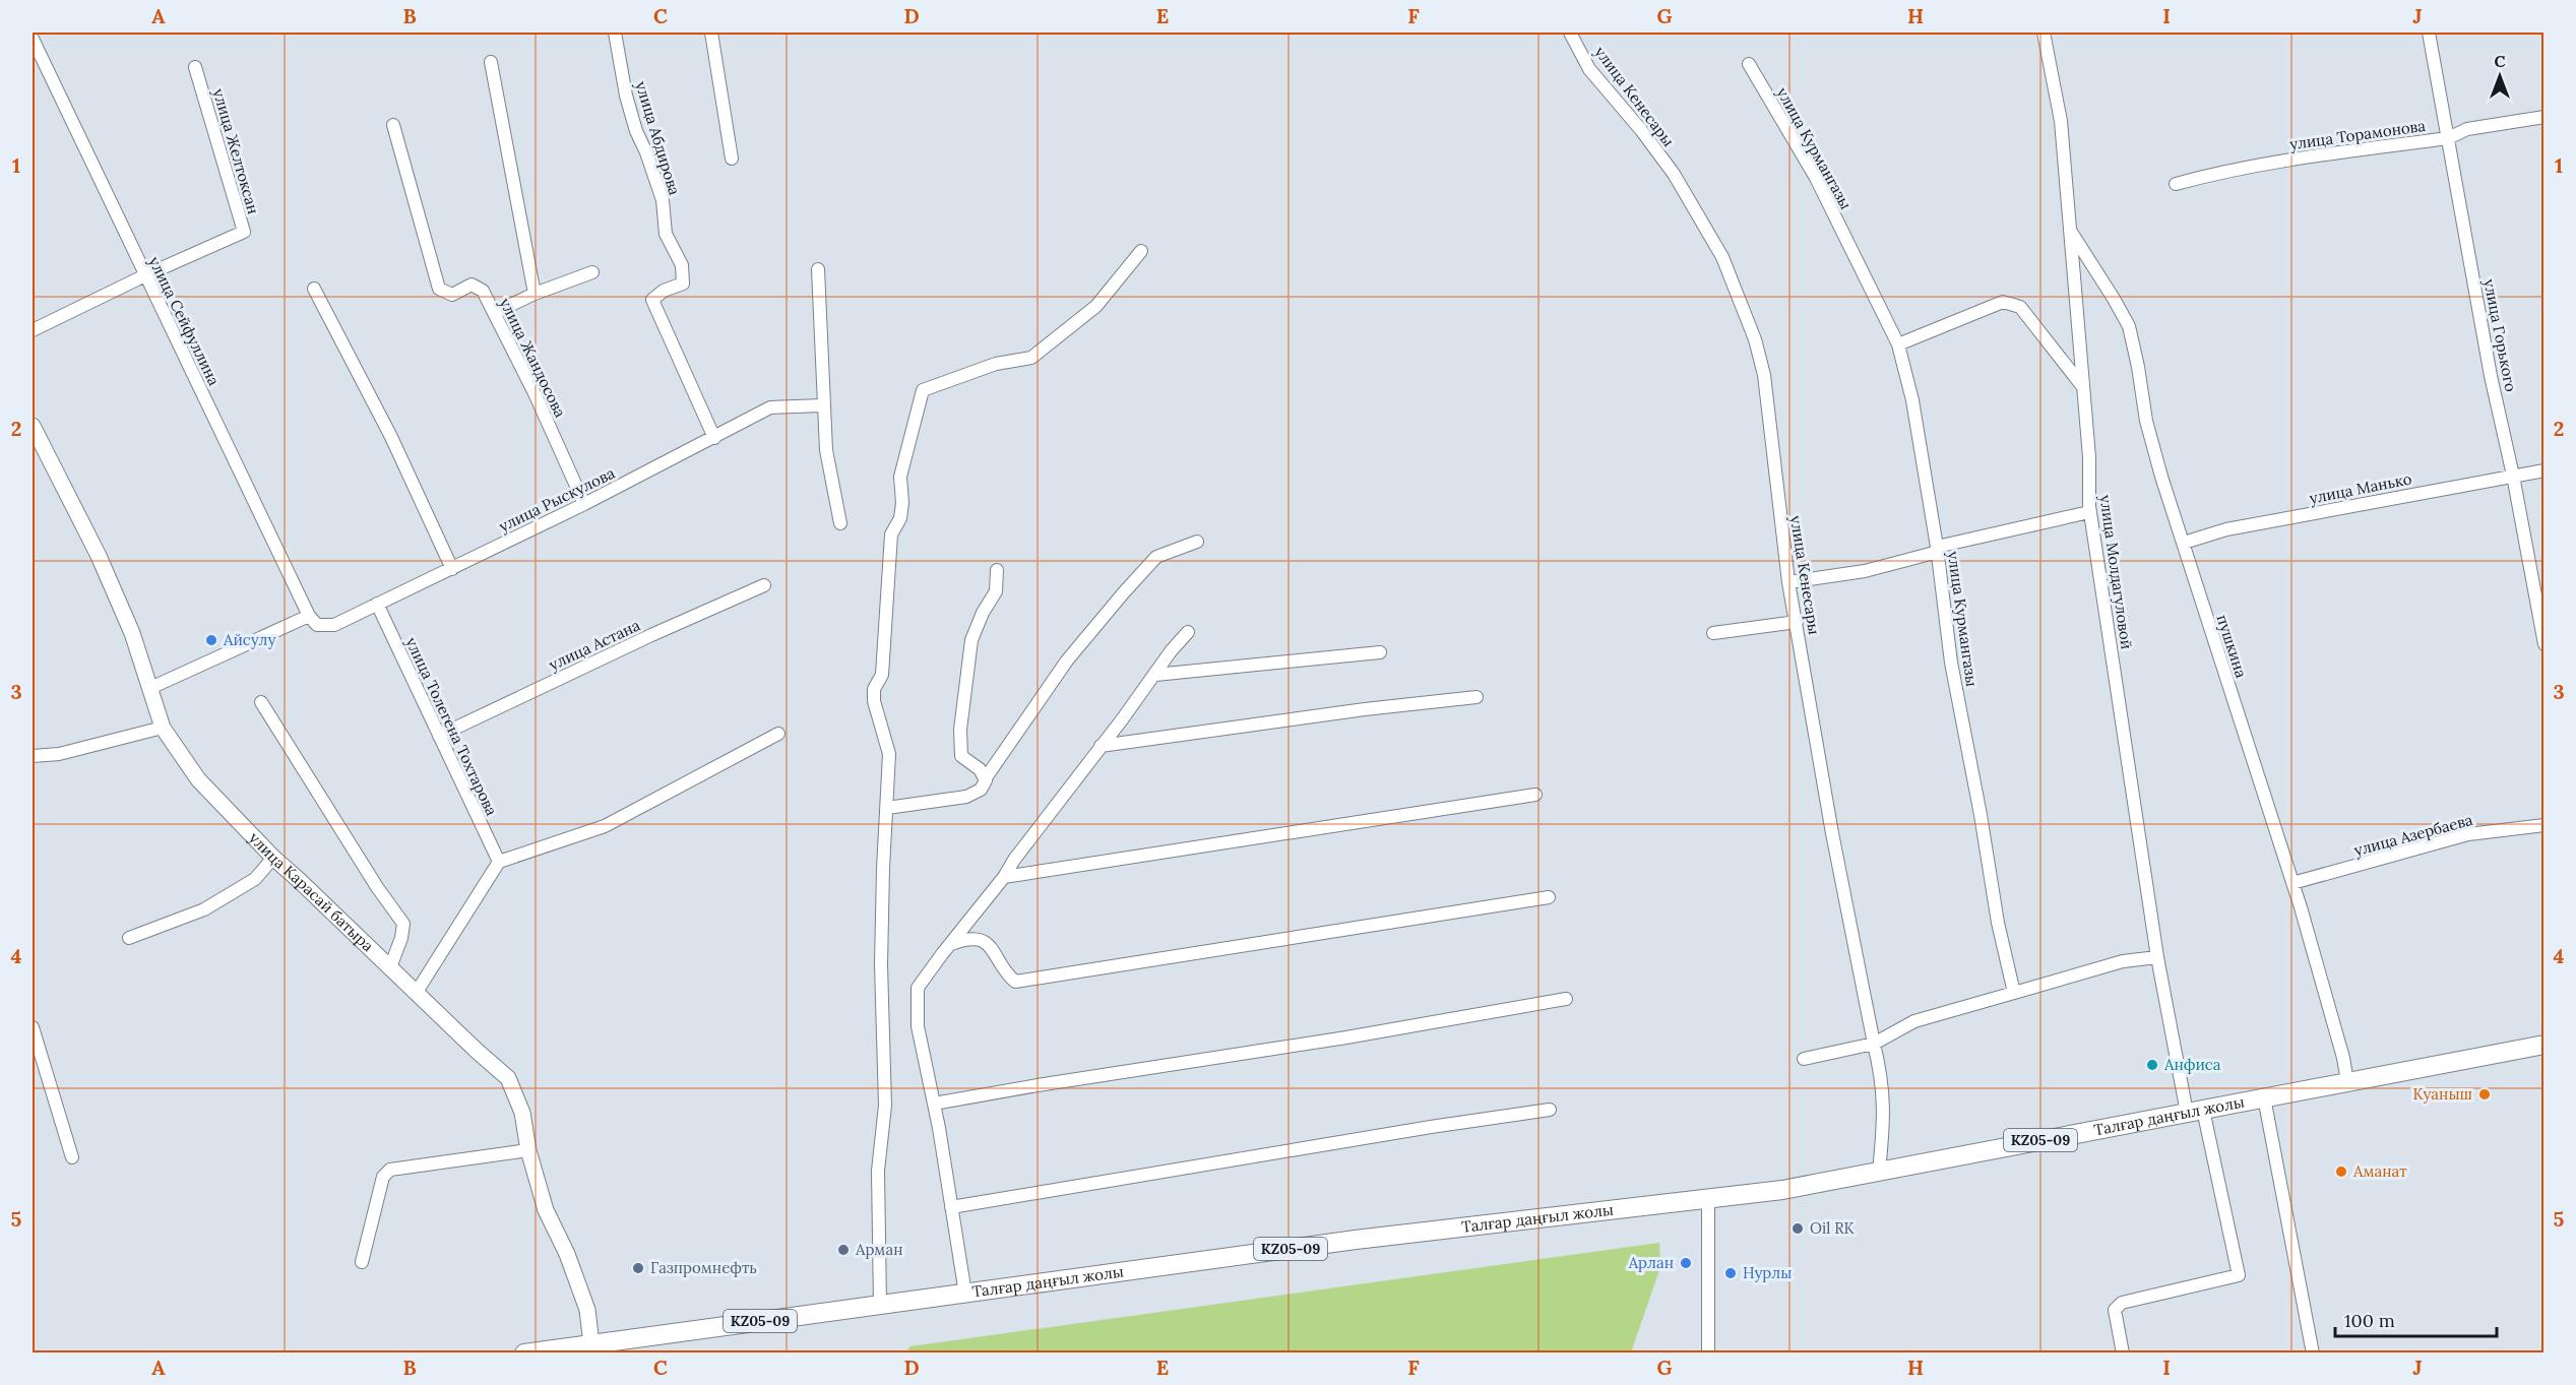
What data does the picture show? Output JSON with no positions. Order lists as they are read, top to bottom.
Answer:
{
  "streets": {
    "main road": ["Талғар даңғыл жолы", "KZ05-09"],
    "street": [
      "улица Кенесары",
      "улица Торамонова",
      "улица Абдирова",
      "улица Курмангазы",
      "улица Желтоксан",
      "улица Сейфуллина",
      "улица Горького",
      "улица Жандосова",
      "улица Манько",
      "улица Рыскулова",
      "улица Молдагуловой",
      "улица Астана",
      "пушкина",
      "улица Толегена Тохтарова",
      "улица Азербаева",
      "улица Карасай батыра"
    ]
  },
  "crossings": [
    ["улица Кенесары", "Талғар даңғыл жолы"],
    ["улица Торамонова", "улица Горького"],
    ["улица Абдирова", "улица Рыскулова"],
    ["улица Желтоксан", "улица Сейфуллина"],
    ["улица Сейфуллина", "улица Рыскулова"],
    ["улица Горького", "улица Манько"],
    ["улица Жандосова", "улица Рыскулова"],
    ["улица Манько", "пушкина"],
    ["улица Рыскулова", "улица Толегена Тохтарова"],
    ["улица Молдагуловой", "пушкина"],
    ["улица Молдагуловой", "Талғар даңғыл жолы"],
    ["улица Астана", "улица Толегена Тохтарова"],
    ["пушкина", "улица Азербаева"],
    ["пушкина", "Талғар даңғыл жолы"],
    ["улица Карасай батыра", "Талғар даңғыл жолы"]
  ],
  "places": [
    "Айсулу",
    "Анфиса",
    "Куаныш",
    "Аманат",
    "Oil RK",
    "Арман",
    "Арлан",
    "Газпромнефть",
    "Нурлы"
  ],
  "scale_bar": "100 m",
  "north": "top",
  "grid": {
    "columns": [
      "A",
      "B",
      "C",
      "D",
      "E",
      "F",
      "G",
      "H",
      "I",
      "J"
    ],
    "rows": [
      "1",
      "2",
      "3",
      "4",
      "5"
    ]
  }
}
